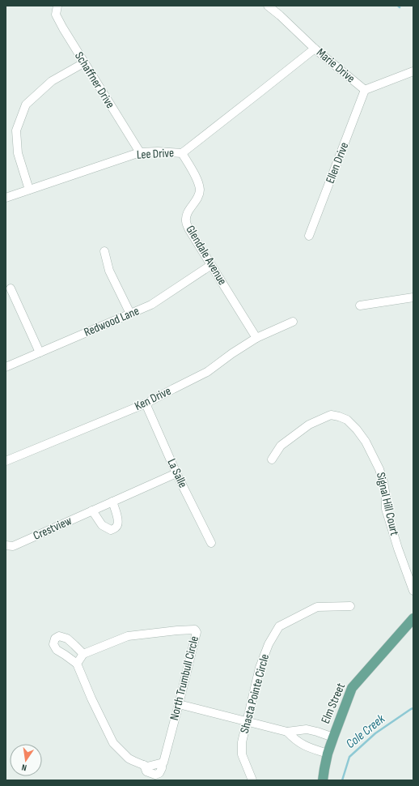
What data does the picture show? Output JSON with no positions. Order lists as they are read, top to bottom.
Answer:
{
  "streets": {
    "main road": ["Elm Street"],
    "street": [
      "Marie Drive",
      "Schaffner Drive",
      "Lee Drive",
      "Ellen Drive",
      "Glendale Avenue",
      "Redwood Lane",
      "Ken Drive",
      "La Salle",
      "Signal Hill Court",
      "Crestview",
      "North Trumbull Circle",
      "Shasta Pointe Circle"
    ]
  },
  "crossings": [
    ["Marie Drive", "Lee Drive"],
    ["Marie Drive", "Ellen Drive"],
    ["Schaffner Drive", "Lee Drive"],
    ["Lee Drive", "Glendale Avenue"],
    ["Glendale Avenue", "Redwood Lane"],
    ["Glendale Avenue", "Ken Drive"],
    ["Ken Drive", "La Salle"],
    ["La Salle", "Crestview"]
  ],
  "water": ["Cole Creek"],
  "north": "bottom"
}
